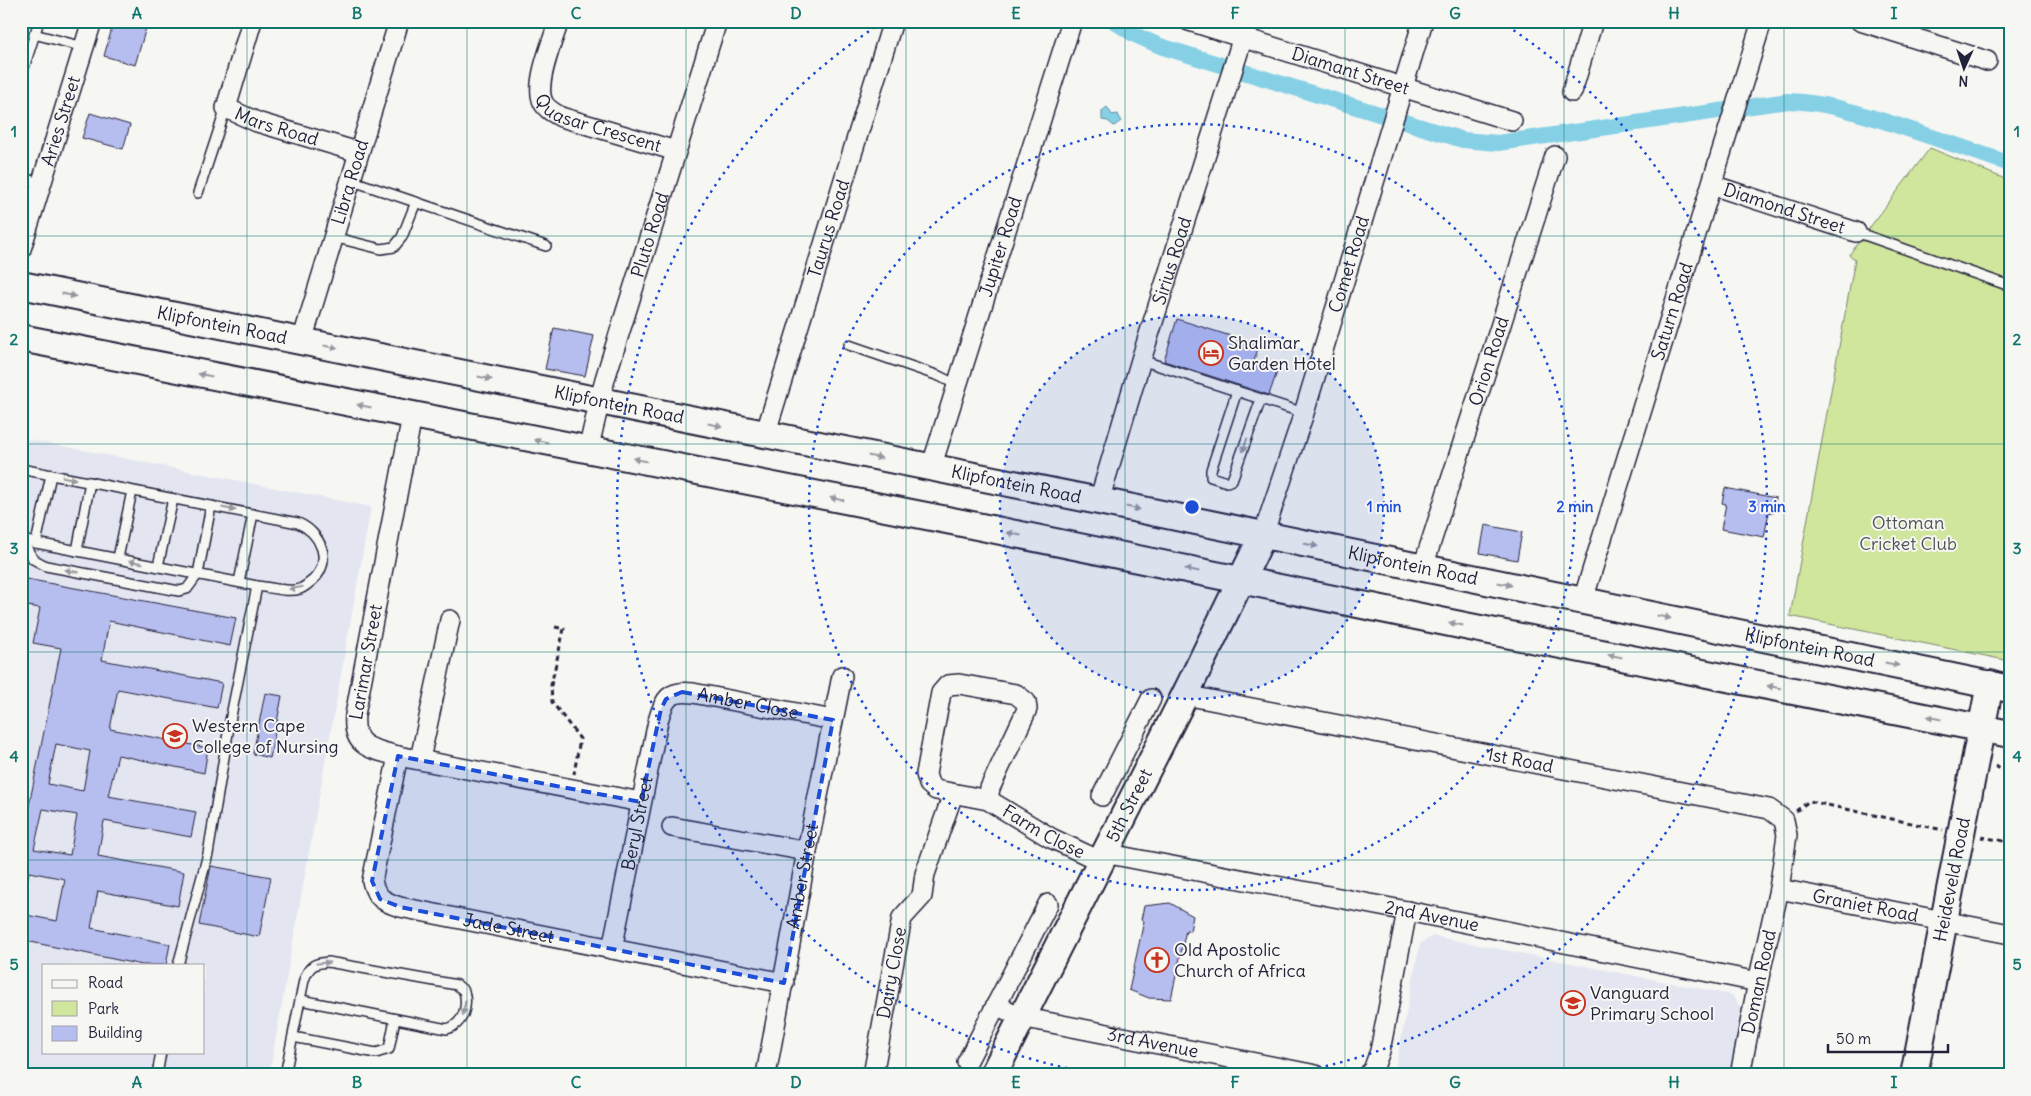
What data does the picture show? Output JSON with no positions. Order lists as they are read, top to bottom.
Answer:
{
  "streets": {
    "main road": ["Klipfontein Road", "5th Street", "Heideveld Road"],
    "street": [
      "Diamant Street",
      "Quasar Crescent",
      "Aries Street",
      "Mars Road",
      "Libra Road",
      "Diamond Street",
      "Taurus Road",
      "Pluto Road",
      "Jupiter Road",
      "Sirius Road",
      "Comet Road",
      "Saturn Road",
      "Orion Road",
      "Larimar Street",
      "Amber Close",
      "1st Road",
      "Beryl Street",
      "Farm Close",
      "Amber Street",
      "Graniet Road",
      "2nd Avenue",
      "Jade Street",
      "Dairy Close",
      "Doman Road",
      "3rd Avenue"
    ]
  },
  "crossings": [
    ["Diamant Street", "Sirius Road"],
    ["Diamant Street", "Comet Road"],
    ["Quasar Crescent", "Pluto Road"],
    ["Mars Road", "Libra Road"],
    ["Libra Road", "Klipfontein Road"],
    ["Diamond Street", "Saturn Road"],
    ["Taurus Road", "Klipfontein Road"],
    ["Pluto Road", "Klipfontein Road"],
    ["Jupiter Road", "Klipfontein Road"],
    ["Sirius Road", "Klipfontein Road"],
    ["Comet Road", "Klipfontein Road"],
    ["Comet Road", "5th Street"],
    ["Saturn Road", "Klipfontein Road"],
    ["Klipfontein Road", "Orion Road"],
    ["Klipfontein Road", "5th Street"],
    ["Klipfontein Road", "Heideveld Road"],
    ["Larimar Street", "Beryl Street"],
    ["Larimar Street", "Jade Street"],
    ["Amber Close", "Beryl Street"],
    ["Amber Close", "Amber Street"],
    ["1st Road", "5th Street"],
    ["5th Street", "Farm Close"],
    ["5th Street", "2nd Avenue"],
    ["5th Street", "3rd Avenue"],
    ["Beryl Street", "Jade Street"],
    ["Farm Close", "2nd Avenue"],
    ["Farm Close", "Dairy Close"],
    ["Amber Street", "Jade Street"],
    ["Heideveld Road", "Graniet Road"],
    ["Graniet Road", "Doman Road"],
    ["2nd Avenue", "Doman Road"]
  ],
  "parks": ["Ottoman Cricket Club"],
  "places": {
    "hotel": ["Shalimar Garden Hotel"],
    "school or university": ["Western Cape College of Nursing", "Vanguard Primary School"],
    "church": ["Old Apostolic Church of Africa"]
  },
  "legend": ["Road", "Park", "Building"],
  "scale_bar": "50 m",
  "north": "bottom",
  "grid": {
    "columns": [
      "A",
      "B",
      "C",
      "D",
      "E",
      "F",
      "G",
      "H",
      "I"
    ],
    "rows": [
      "1",
      "2",
      "3",
      "4",
      "5"
    ]
  },
  "rings": ["1 min", "2 min", "3 min"]
}
